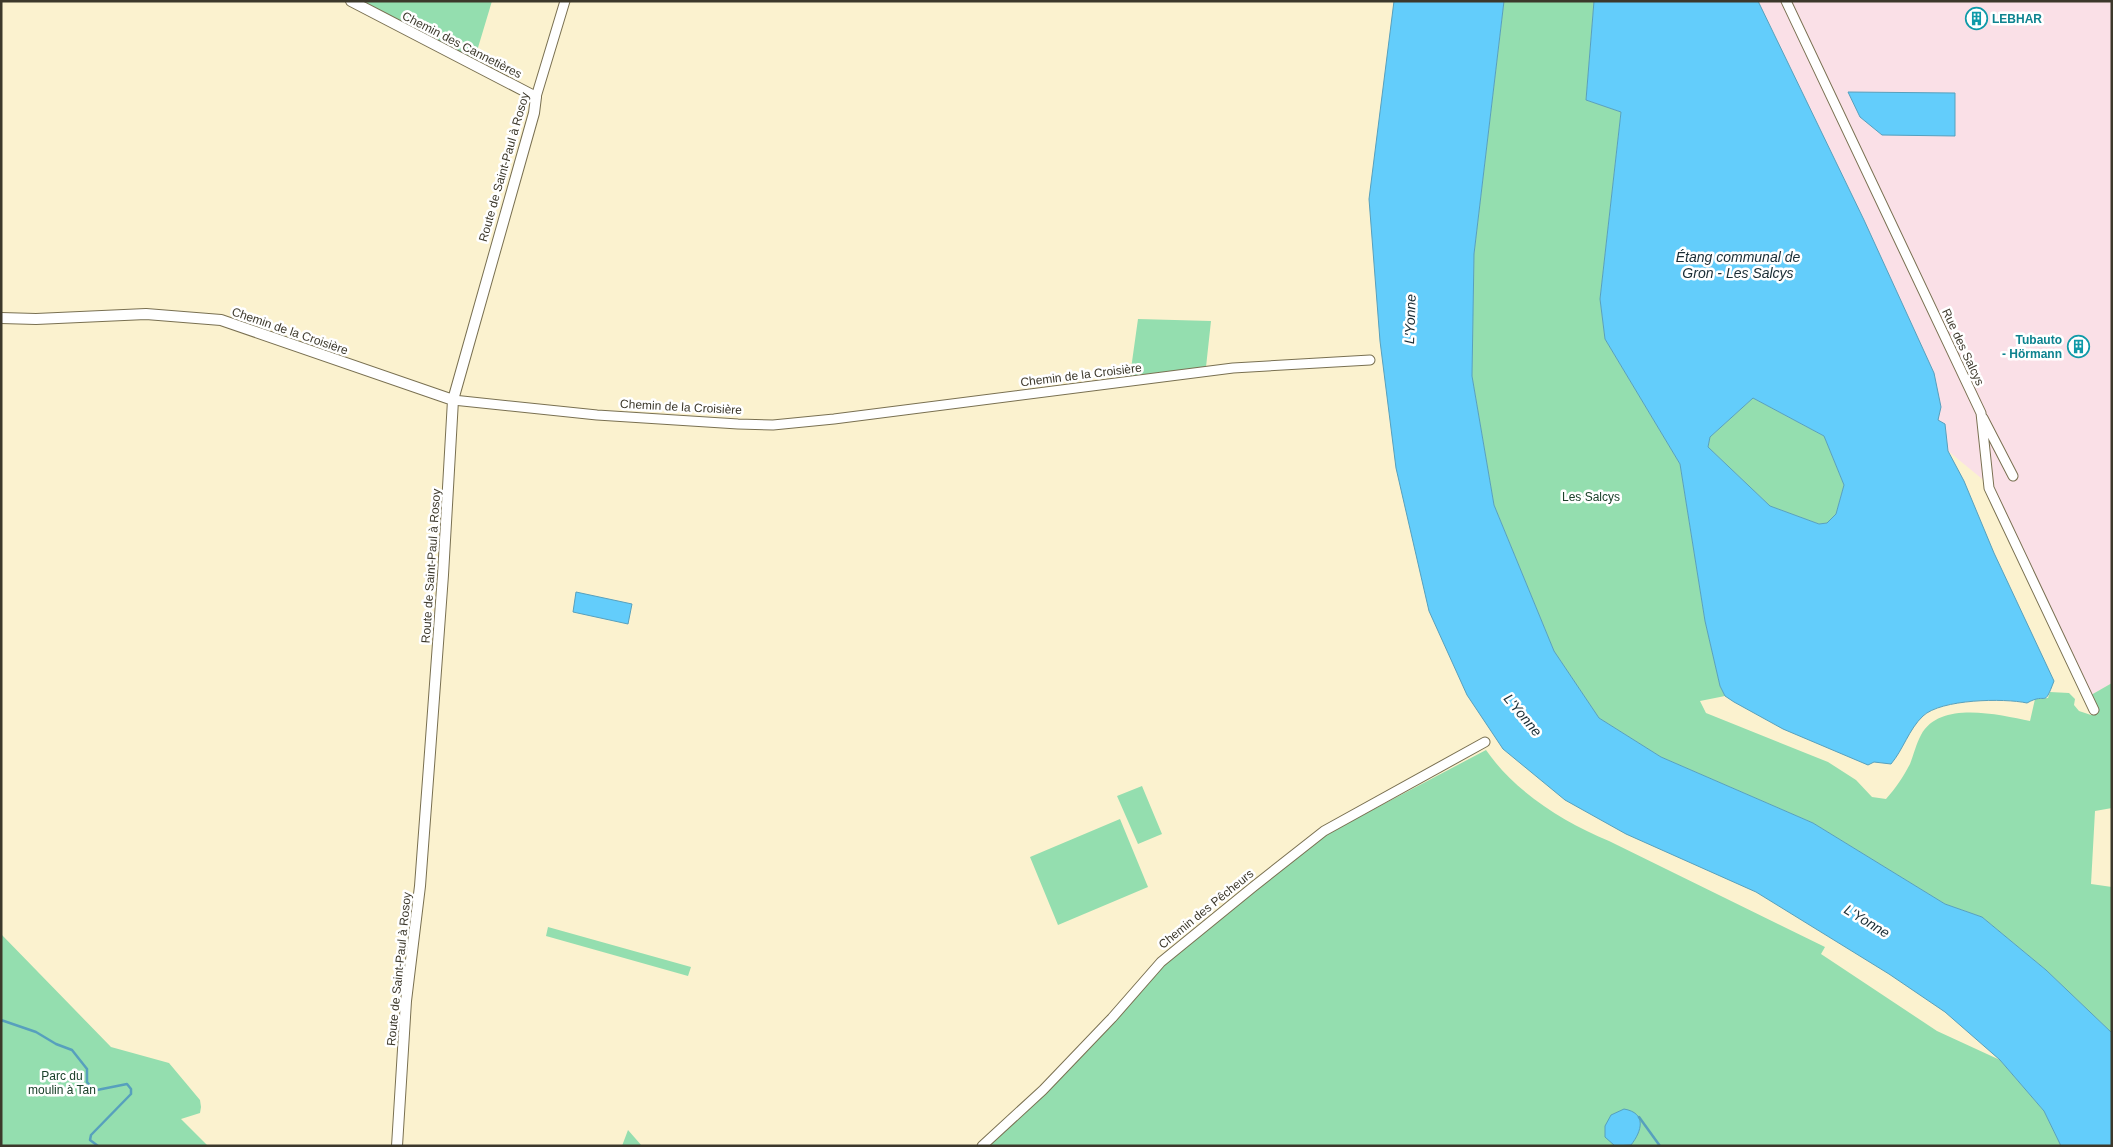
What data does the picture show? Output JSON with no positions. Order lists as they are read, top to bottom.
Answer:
{
  "streets": {
    "street": [
      "Chemin des Cannetières",
      "Route de Saint-Paul à Rosoy",
      "Chemin de la Croisière",
      "Rue des Salcys",
      "Chemin des Pêcheurs"
    ]
  },
  "crossings": [
    ["Chemin des Cannetières", "Route de Saint-Paul à Rosoy"],
    ["Route de Saint-Paul à Rosoy", "Chemin de la Croisière"]
  ],
  "water": ["Étang communal de Gron - Les Salcys", "L'Yonne"],
  "parks": ["Les Salcys", "Parc du moulin à Tan"],
  "places": {
    "building": ["LEBHAR", "Tubauto - Hörmann"]
  }
}
